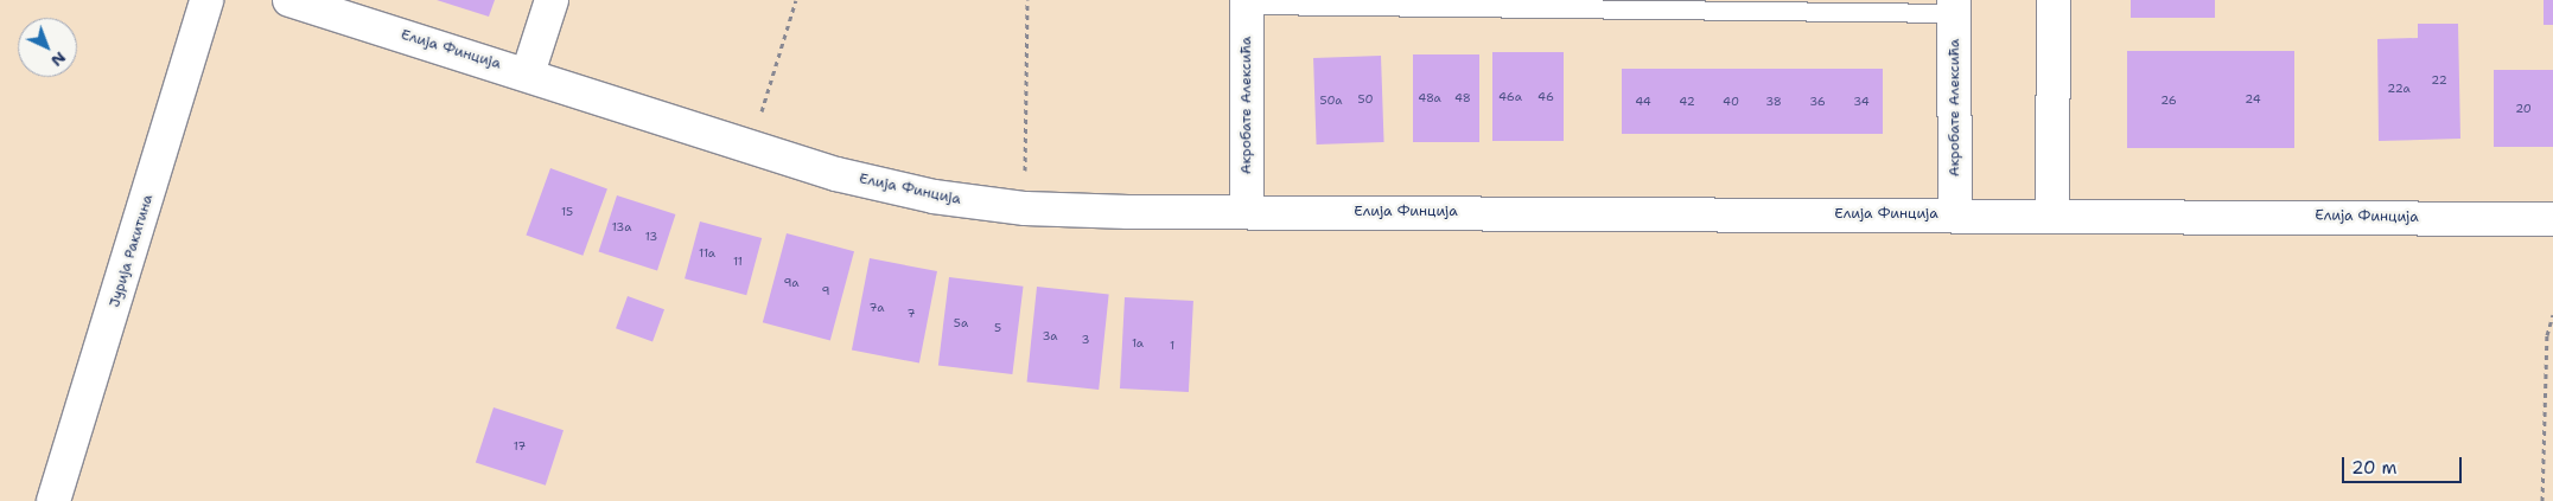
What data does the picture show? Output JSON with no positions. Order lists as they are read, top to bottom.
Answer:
{
  "streets": {
    "street": ["Елија Финција", "Акробате Алексића", "Јурија Ракитина"]
  },
  "crossings": [
    ["Елија Финција", "Акробате Алексића"]
  ],
  "house_numbers": [
    "22",
    "22a",
    "46a",
    "46",
    "48a",
    "48",
    "50",
    "24",
    "50a",
    "26",
    "44",
    "42",
    "40",
    "38",
    "36",
    "34",
    "20",
    "15",
    "13a",
    "13",
    "11a",
    "11",
    "9a",
    "9",
    "7a",
    "7",
    "5a",
    "5",
    "3a",
    "3",
    "1a",
    "1",
    "17"
  ],
  "scale_bar": "20 m",
  "north": "bottom right"
}
